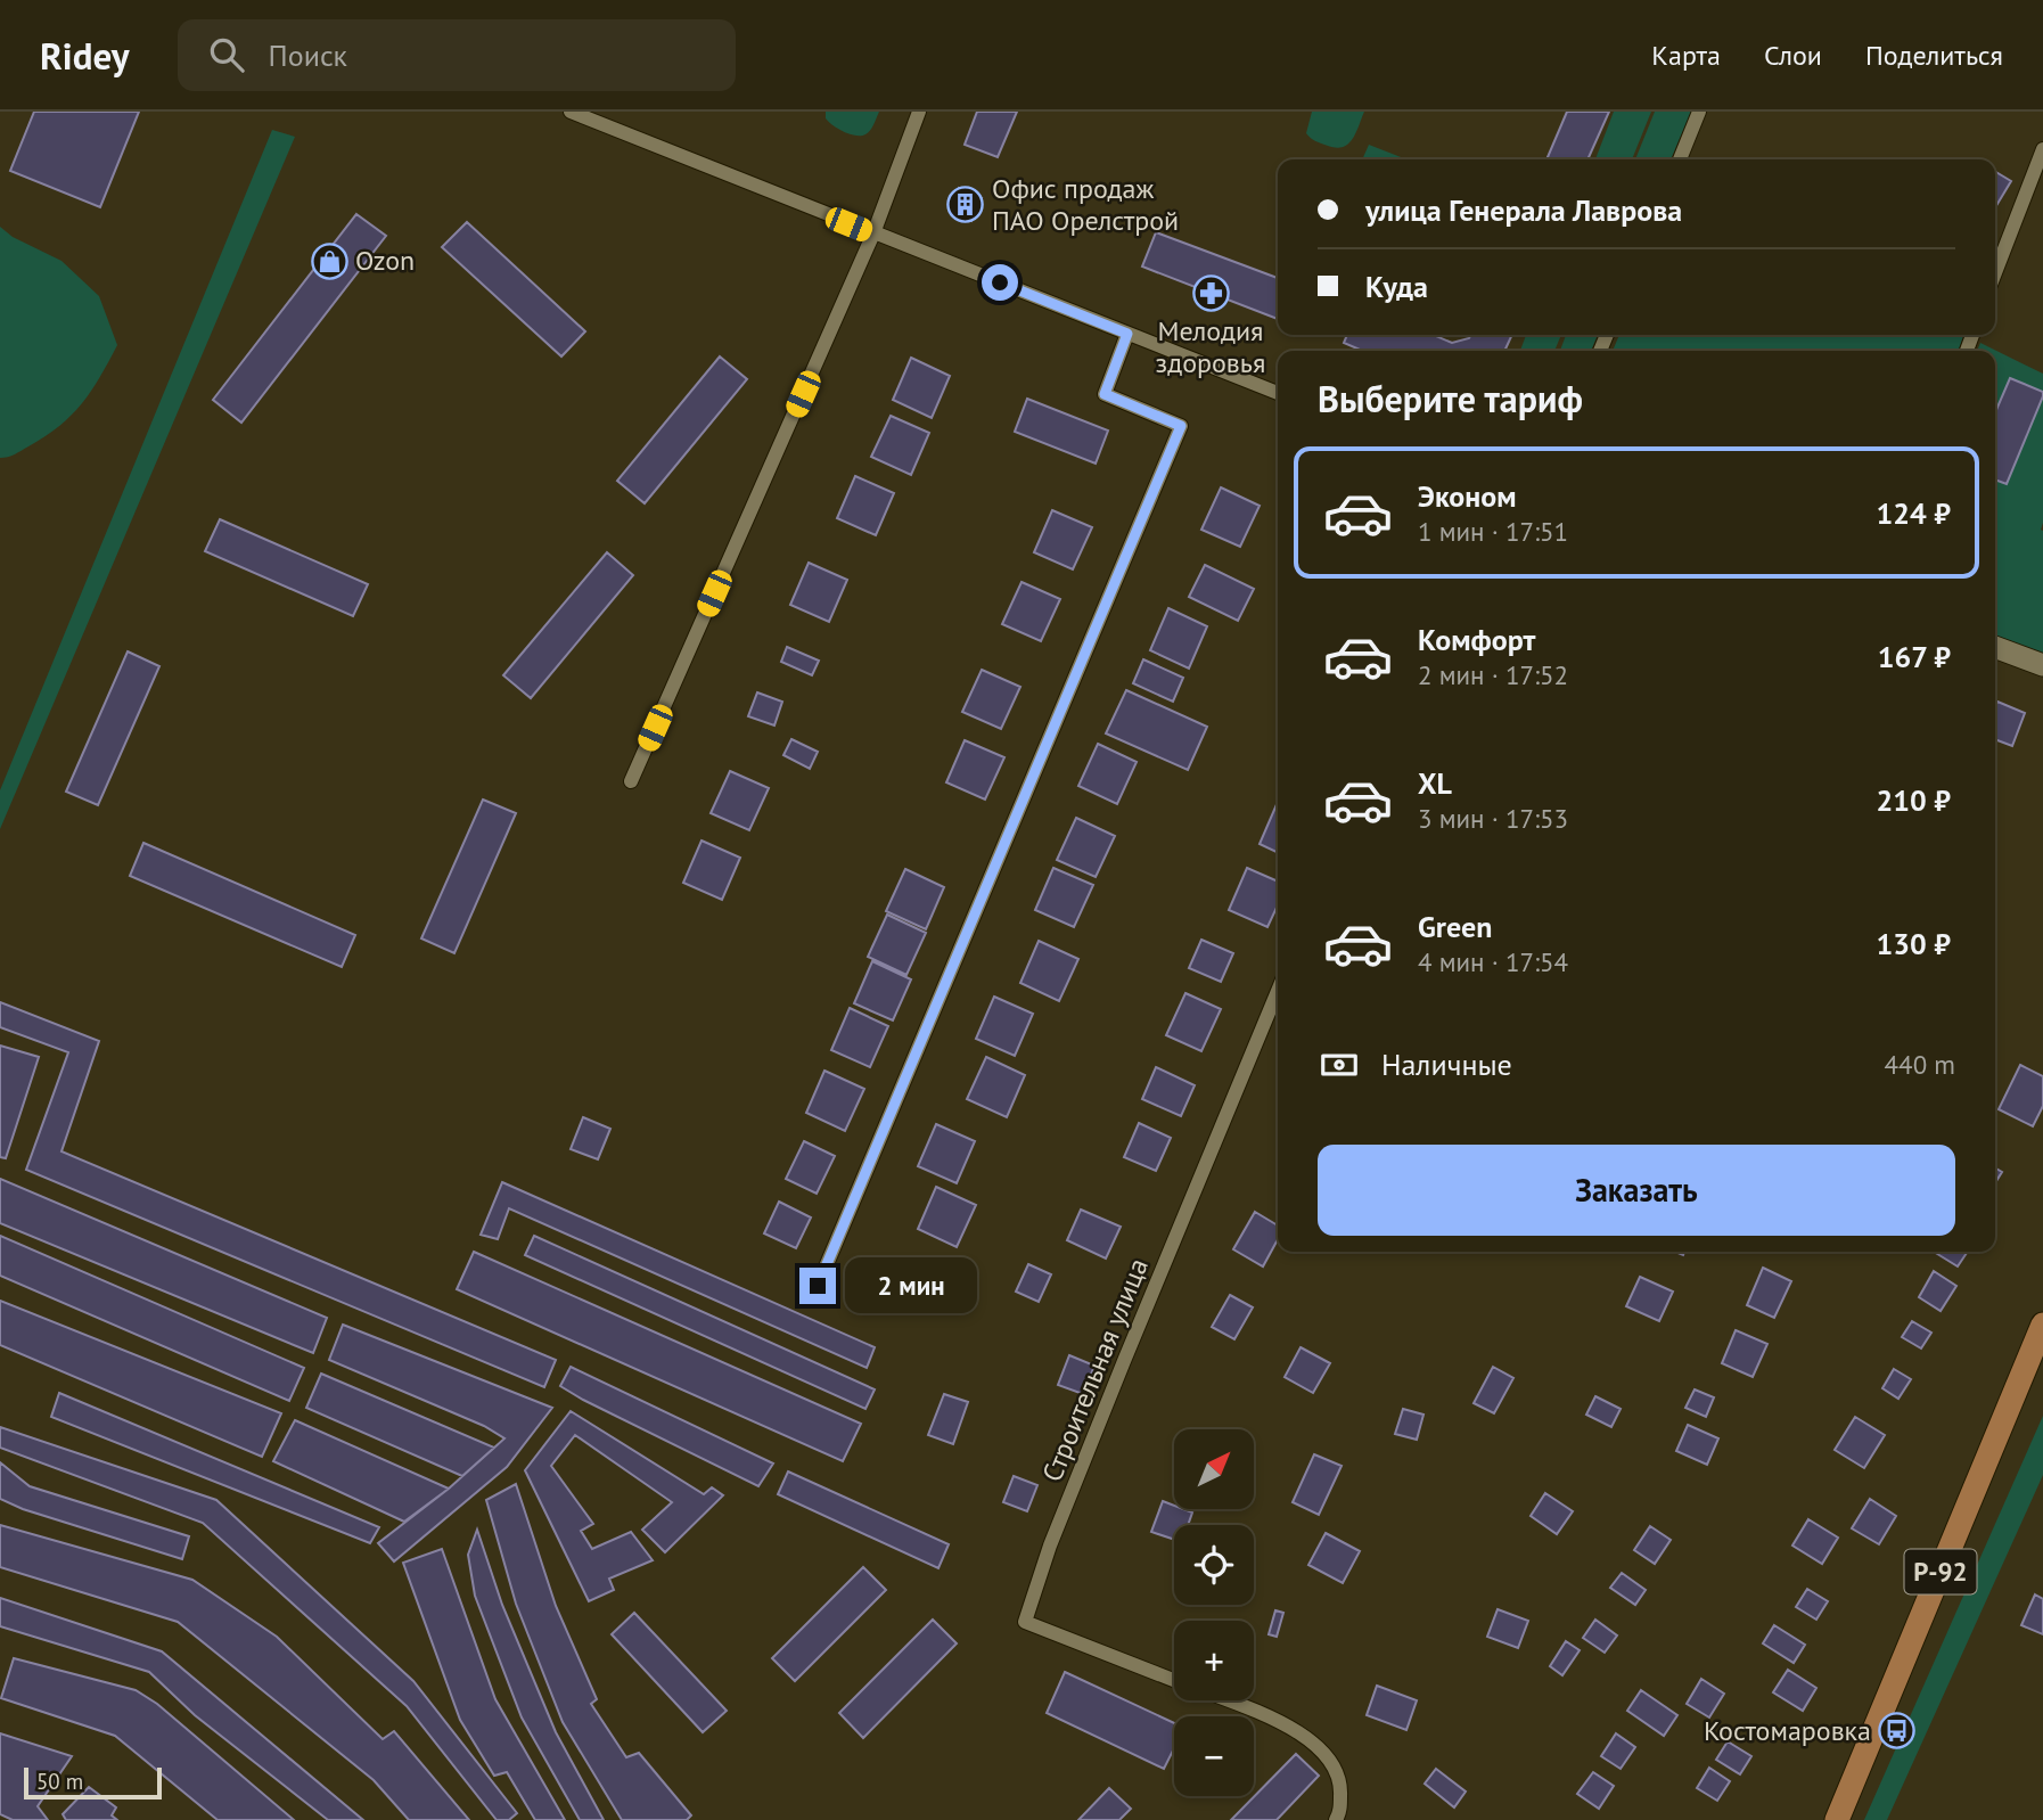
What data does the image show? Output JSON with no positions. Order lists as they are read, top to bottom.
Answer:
{
  "streets": {
    "main road": ["Р-92"],
    "street": ["Строительная улица"]
  },
  "places": {
    "building": ["Офис продаж ПАО Орелстрой"],
    "shop": ["Ozon"],
    "pharmacy": ["Мелодия здоровья"],
    "bus stop": ["Костомаровка"]
  },
  "scale_bar": "50 m",
  "north": "top right",
  "page": {
    "header": "Ridey",
    "search": "Поиск",
    "nav": ["Карта", "Слои", "Поделиться"],
    "banner": ["улица Генерала Лаврова", "Куда"],
    "heading": "Выберите тариф",
    "list": [
      {
        "name": "Эконом",
        "note": "1 мин · 17:51",
        "value": "124 ₽"
      },
      {
        "name": "Комфорт",
        "note": "2 мин · 17:52",
        "value": "167 ₽"
      },
      {
        "name": "XL",
        "note": "3 мин · 17:53",
        "value": "210 ₽"
      },
      {
        "name": "Green",
        "note": "4 мин · 17:54",
        "value": "130 ₽"
      }
    ],
    "pay": ["Наличные", "440 m"],
    "buttons": "Заказать",
    "bubble": "2 мин",
    "map_buttons": ["+", "−"],
    "scale": "50 m"
  }
}
